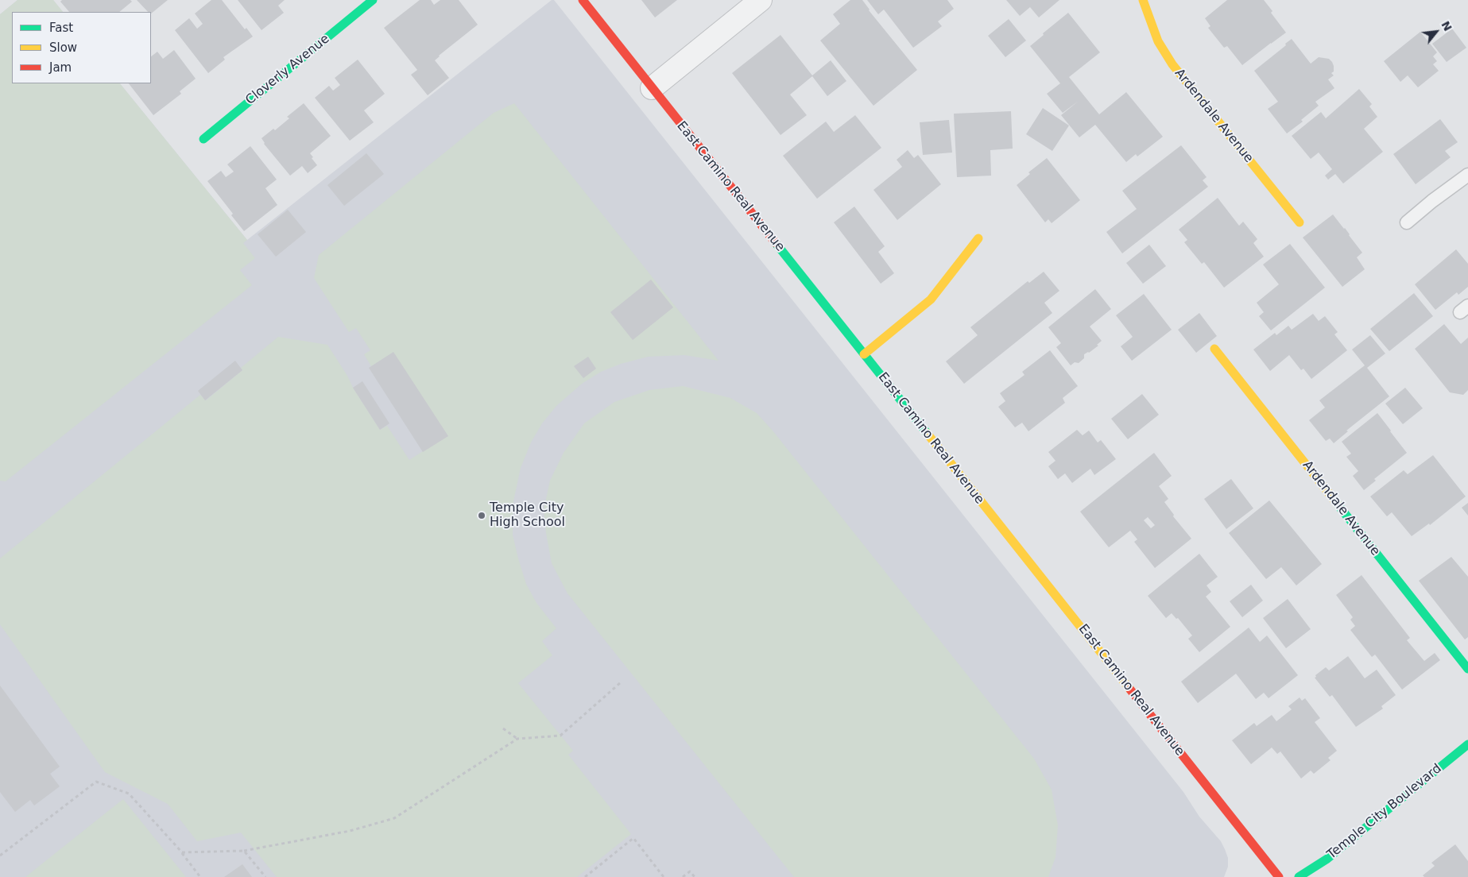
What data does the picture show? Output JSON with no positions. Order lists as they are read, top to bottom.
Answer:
{
  "streets": {
    "street": [
      "Cloverly Avenue",
      "Ardendale Avenue",
      "East Camino Real Avenue",
      "Temple City Boulevard"
    ]
  },
  "places": ["Temple City High School"],
  "legend": ["Fast", "Slow", "Jam"],
  "north": "top right"
}
